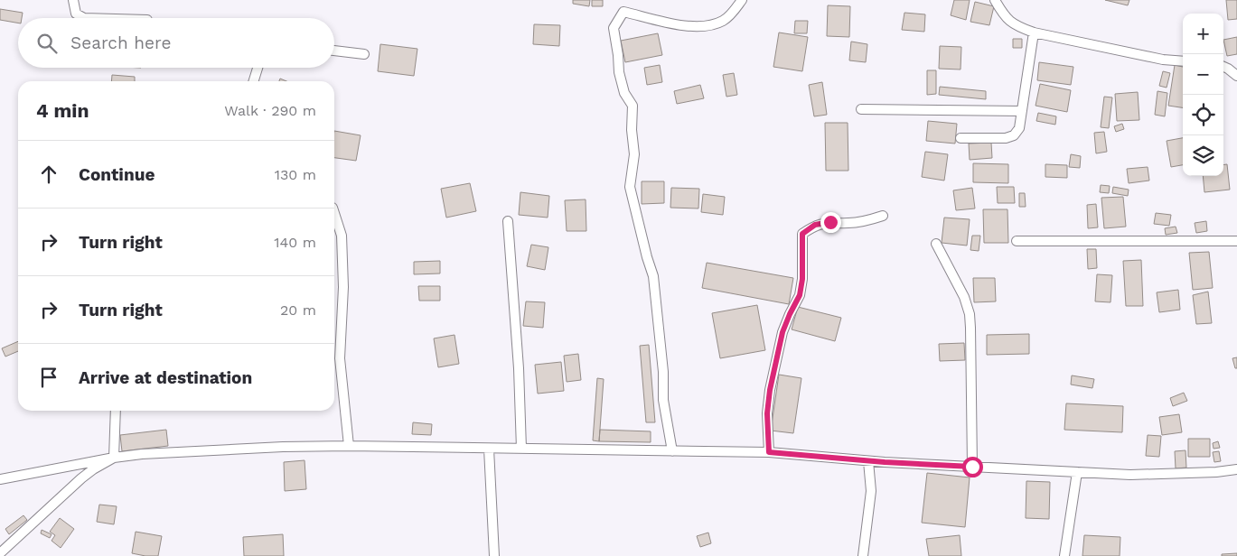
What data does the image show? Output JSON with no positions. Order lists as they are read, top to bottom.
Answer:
{
  "page": {
    "map_buttons": ["+", "−"],
    "search": "Search here",
    "heading": ["4 min", "Walk · 290 m"],
    "list": [
      ["Continue", "130 m"],
      ["Turn right", "140 m"],
      ["Turn right", "20 m"],
      "Arrive at destination"
    ]
  }
}
